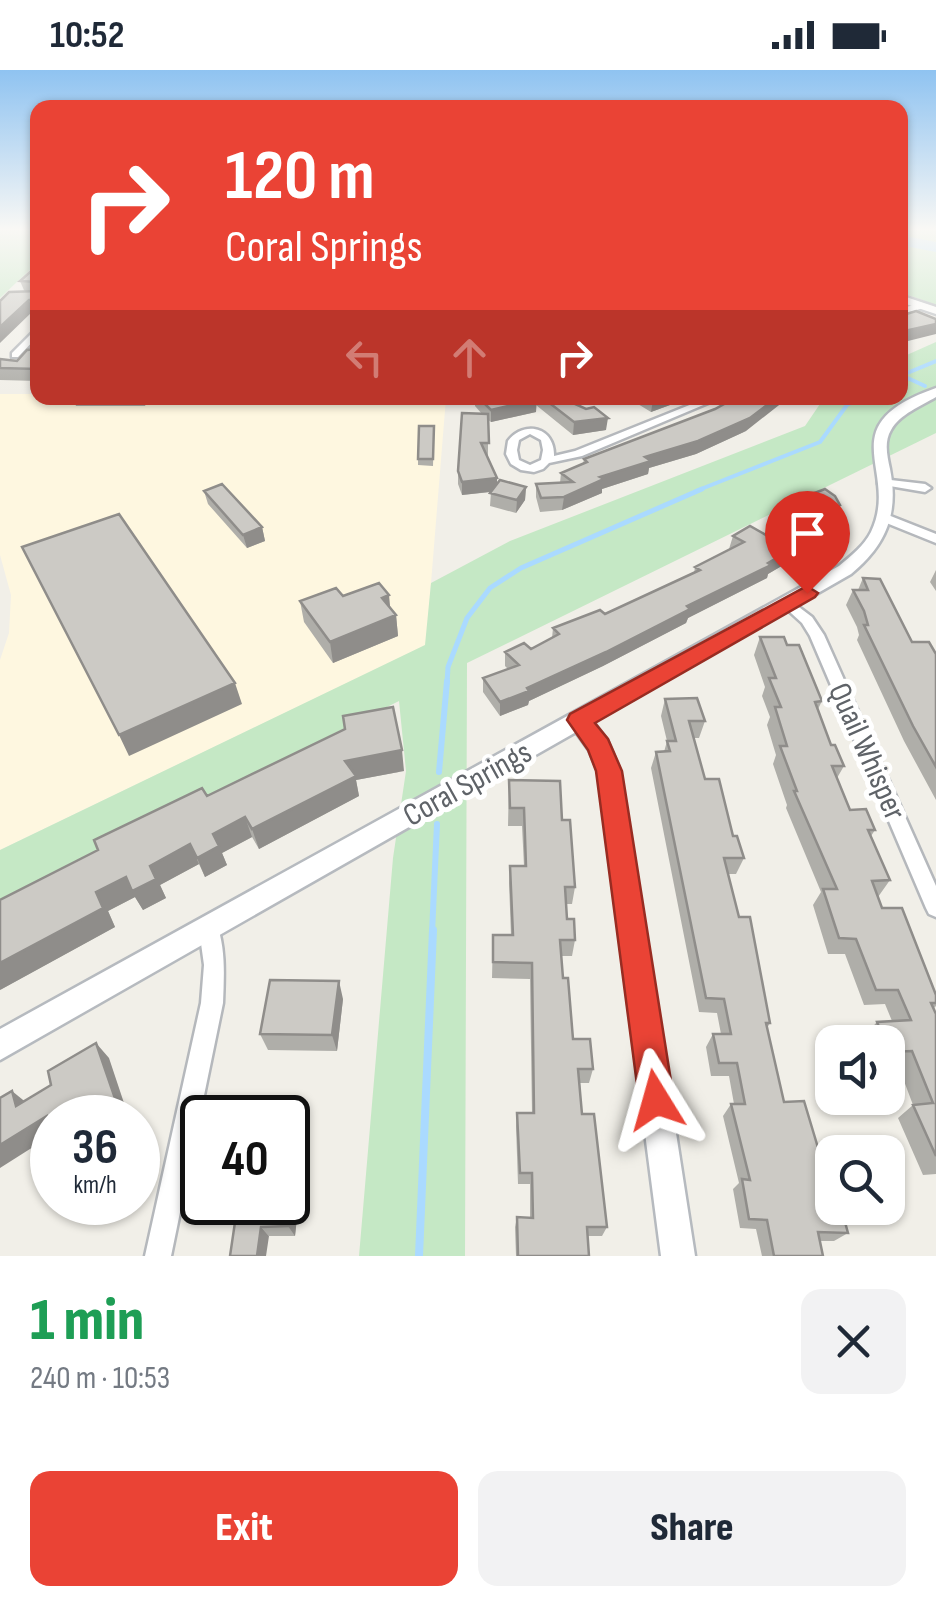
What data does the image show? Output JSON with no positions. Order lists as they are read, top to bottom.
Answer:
{
  "streets": {
    "street": ["Quail Whisper", "Coral Springs"]
  },
  "crossings": [
    ["Quail Whisper", "Coral Springs"]
  ],
  "page": {
    "status": "10:52",
    "turn": ["120 m", "Coral Springs"],
    "speed": "36 km/h",
    "limit": "40",
    "heading": ["1 min", "240 m · 10:53"],
    "buttons": ["Exit", "Share"]
  }
}
